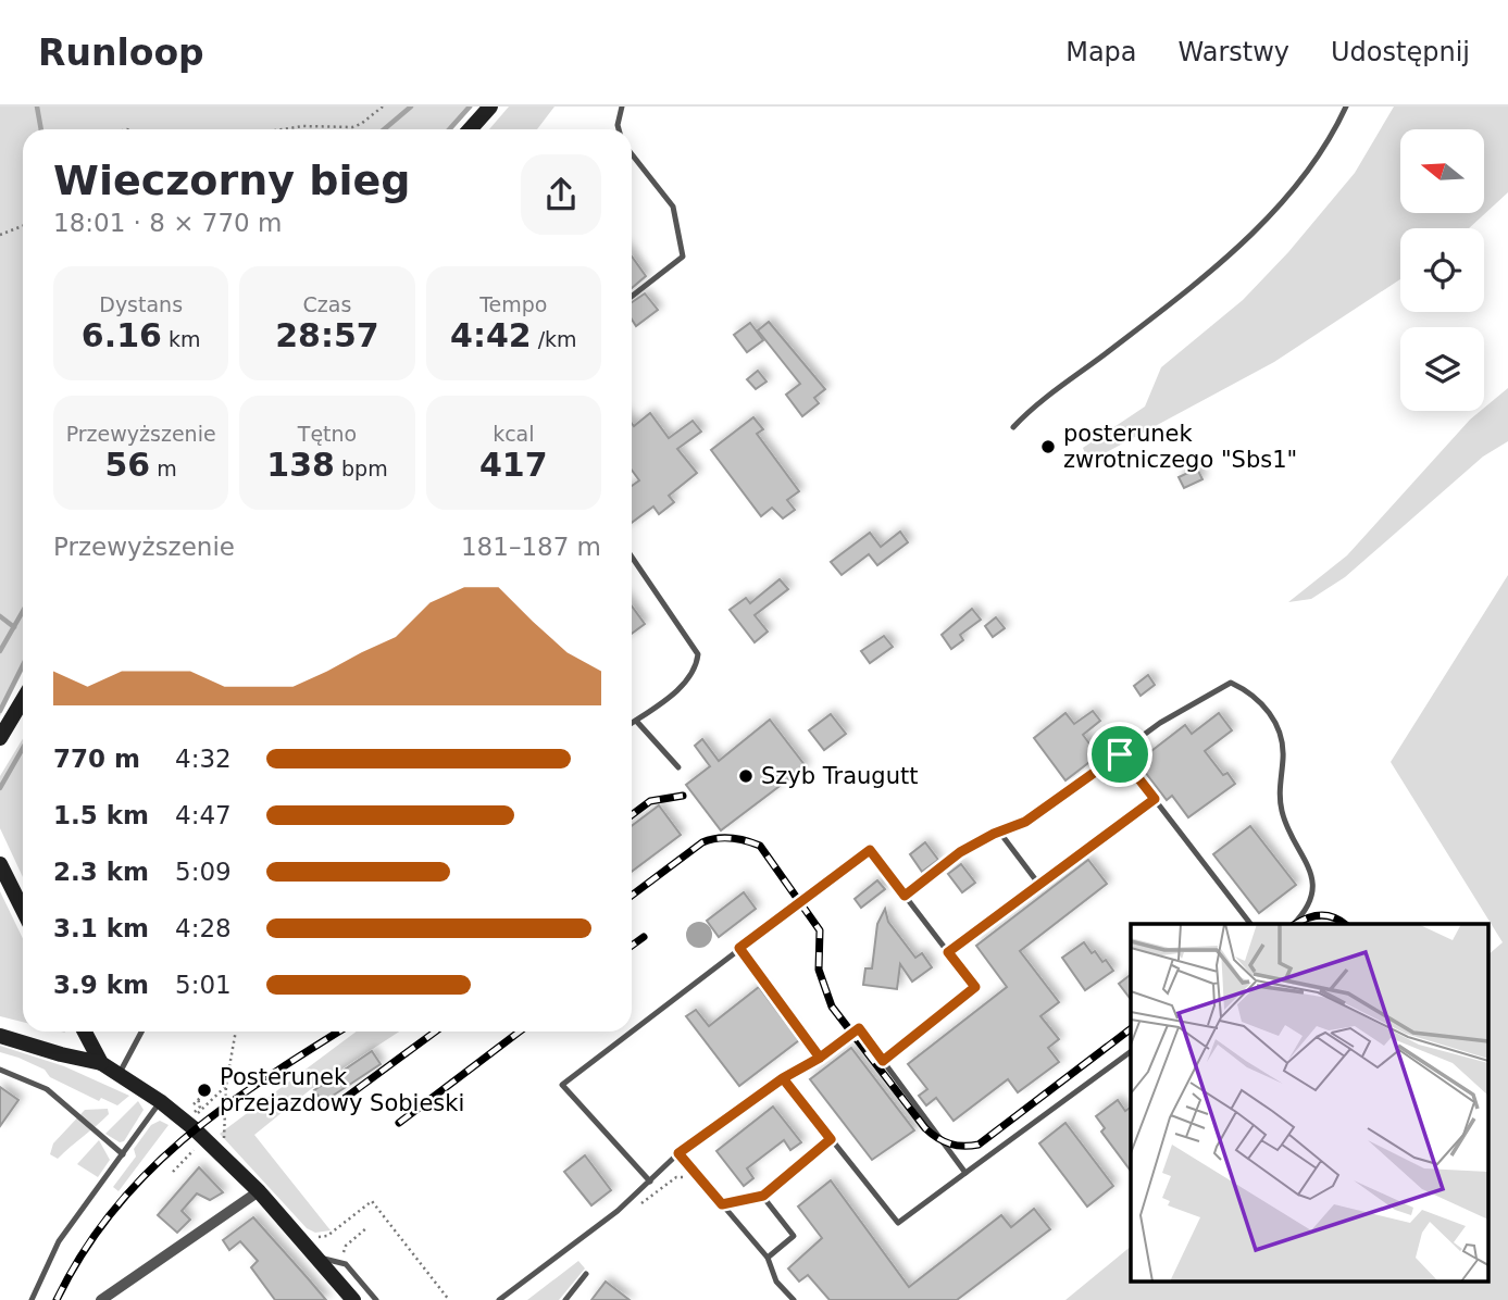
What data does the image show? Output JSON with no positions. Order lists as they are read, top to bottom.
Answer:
{
  "places": ["posterunek zwrotniczego \"Sbs1\"", "Szyb Traugutt", "Posterunek przejazdowy Sobieski"],
  "north": "left",
  "page": {
    "header": "Runloop",
    "nav": ["Mapa", "Warstwy", "Udostępnij"],
    "heading": ["Wieczorny bieg", "18:01 · 8 × 770 m"],
    "stats": [
      ["Dystans", "6.16 km"],
      ["Czas", "28:57"],
      ["Tempo", "4:42 /km"],
      ["Przewyższenie", "56 m"],
      ["Tętno", "138 bpm"],
      ["kcal", "417"]
    ],
    "chart": ["Przewyższenie", "181–187 m"],
    "list": [
      {
        "name": "770 m",
        "note": "4:32"
      },
      {
        "name": "1.5 km",
        "note": "4:47"
      },
      {
        "name": "2.3 km",
        "note": "5:09"
      },
      {
        "name": "3.1 km",
        "note": "4:28"
      },
      {
        "name": "3.9 km",
        "note": "5:01"
      }
    ]
  }
}
